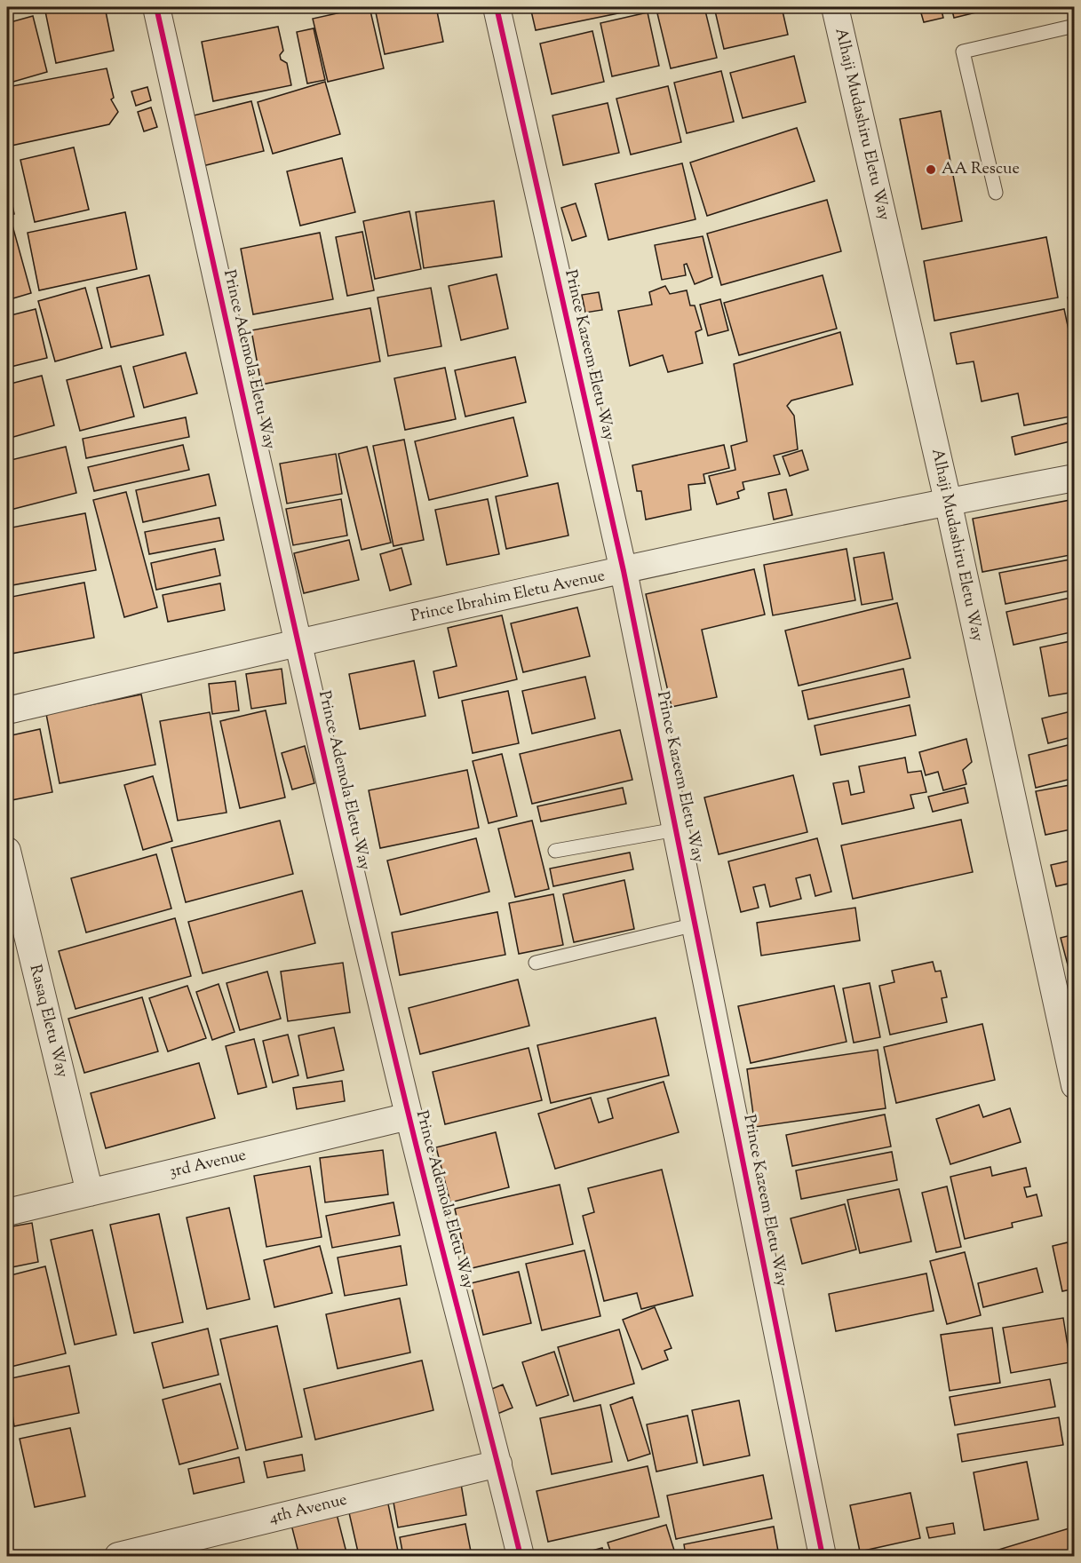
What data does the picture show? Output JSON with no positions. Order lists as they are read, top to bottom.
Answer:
{
  "streets": {
    "street": [
      "Alhaji Mudashiru Eletu Way",
      "Prince Kazeem Eletu Way",
      "Prince Ademola Eletu Way",
      "Prince Ibrahim Eletu Avenue",
      "Rasaq Eletu Way",
      "3rd Avenue",
      "4th Avenue"
    ]
  },
  "crossings": [
    ["Alhaji Mudashiru Eletu Way", "Prince Ibrahim Eletu Avenue"],
    ["Prince Kazeem Eletu Way", "Prince Ibrahim Eletu Avenue"],
    ["Prince Ademola Eletu Way", "Prince Ibrahim Eletu Avenue"],
    ["Prince Ademola Eletu Way", "3rd Avenue"],
    ["Prince Ademola Eletu Way", "4th Avenue"],
    ["Rasaq Eletu Way", "3rd Avenue"]
  ],
  "places": ["AA Rescue"]
}
